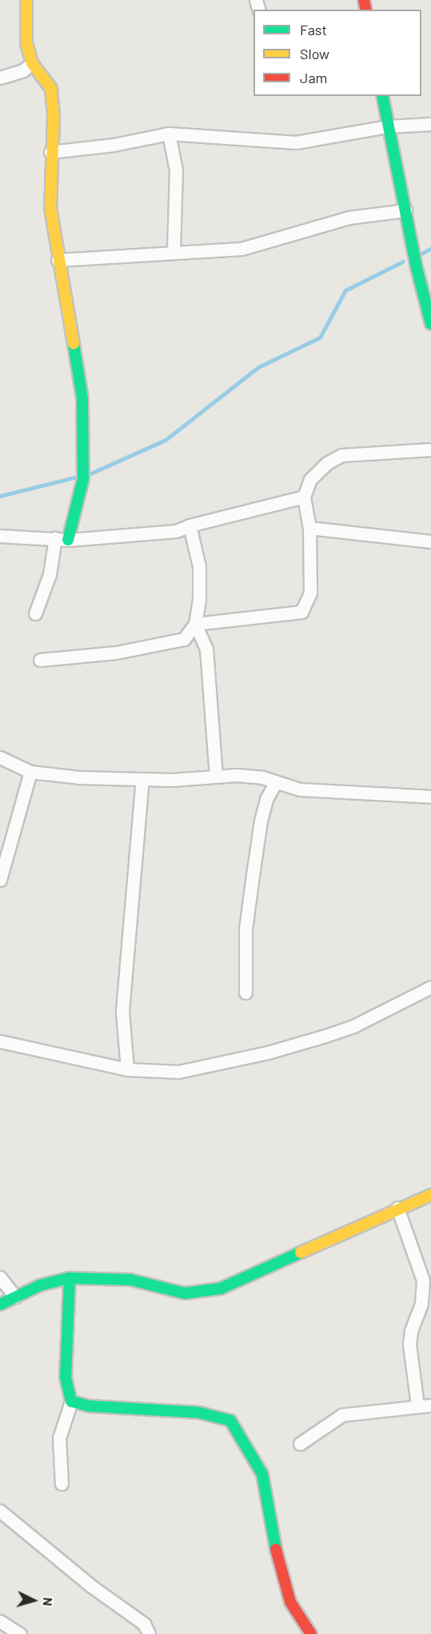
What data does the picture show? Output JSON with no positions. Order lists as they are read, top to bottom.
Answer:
{
  "legend": ["Fast", "Slow", "Jam"],
  "north": "right"
}
